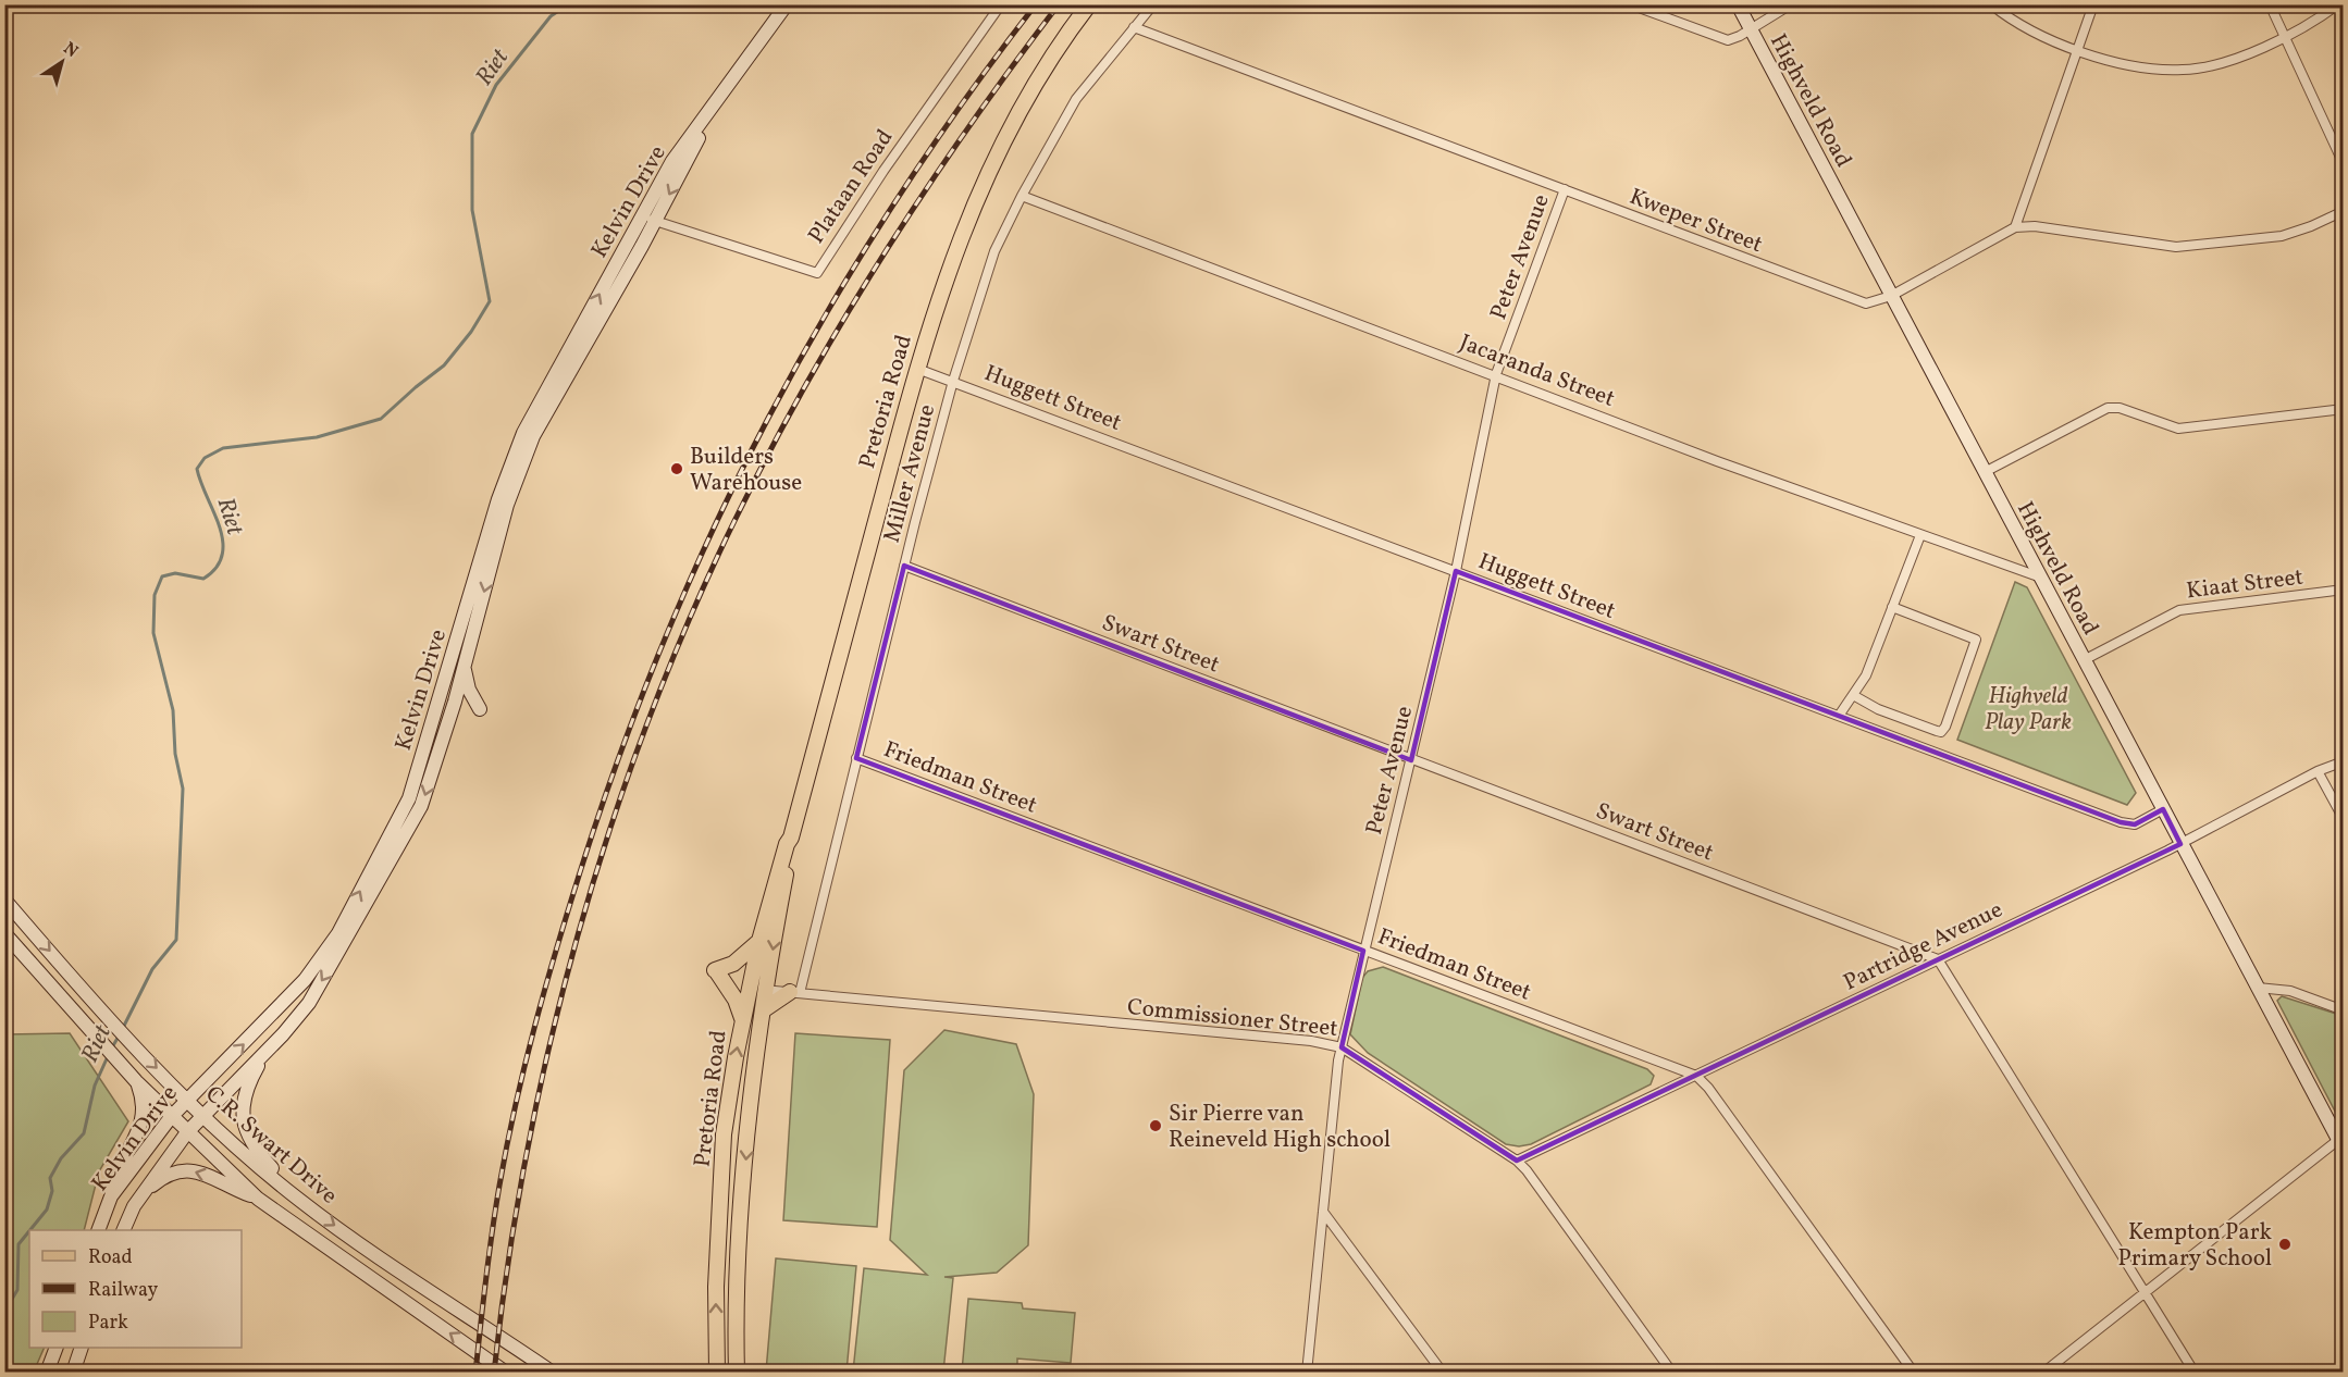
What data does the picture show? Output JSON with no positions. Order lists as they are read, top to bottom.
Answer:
{
  "streets": {
    "main road": ["Pretoria Road"],
    "street": [
      "Highveld Road",
      "Plataan Road",
      "Kelvin Drive",
      "Kweper Street",
      "Peter Avenue",
      "Jacaranda Street",
      "Huggett Street",
      "Miller Avenue",
      "Kiaat Street",
      "Swart Street",
      "Friedman Street",
      "Partridge Avenue",
      "Commissioner Street",
      "C.R. Swart Drive"
    ]
  },
  "crossings": [
    ["Highveld Road", "Kweper Street"],
    ["Highveld Road", "Jacaranda Street"],
    ["Highveld Road", "Huggett Street"],
    ["Highveld Road", "Kiaat Street"],
    ["Highveld Road", "Partridge Avenue"],
    ["Plataan Road", "Kelvin Drive"],
    ["Kelvin Drive", "C.R. Swart Drive"],
    ["Kweper Street", "Peter Avenue"],
    ["Kweper Street", "Miller Avenue"],
    ["Peter Avenue", "Jacaranda Street"],
    ["Peter Avenue", "Huggett Street"],
    ["Peter Avenue", "Swart Street"],
    ["Peter Avenue", "Friedman Street"],
    ["Peter Avenue", "Commissioner Street"],
    ["Jacaranda Street", "Miller Avenue"],
    ["Huggett Street", "Pretoria Road"],
    ["Huggett Street", "Miller Avenue"],
    ["Pretoria Road", "Commissioner Street"],
    ["Miller Avenue", "Swart Street"],
    ["Miller Avenue", "Friedman Street"],
    ["Miller Avenue", "Commissioner Street"],
    ["Swart Street", "Partridge Avenue"],
    ["Friedman Street", "Partridge Avenue"],
    ["Partridge Avenue", "Commissioner Street"]
  ],
  "water": ["Riet"],
  "parks": ["Highveld Play Park"],
  "places": ["Builders Warehouse", "Sir Pierre van Reineveld High school", "Kempton Park Primary School"],
  "legend": ["Road", "Railway", "Park"],
  "north": "top right"
}
